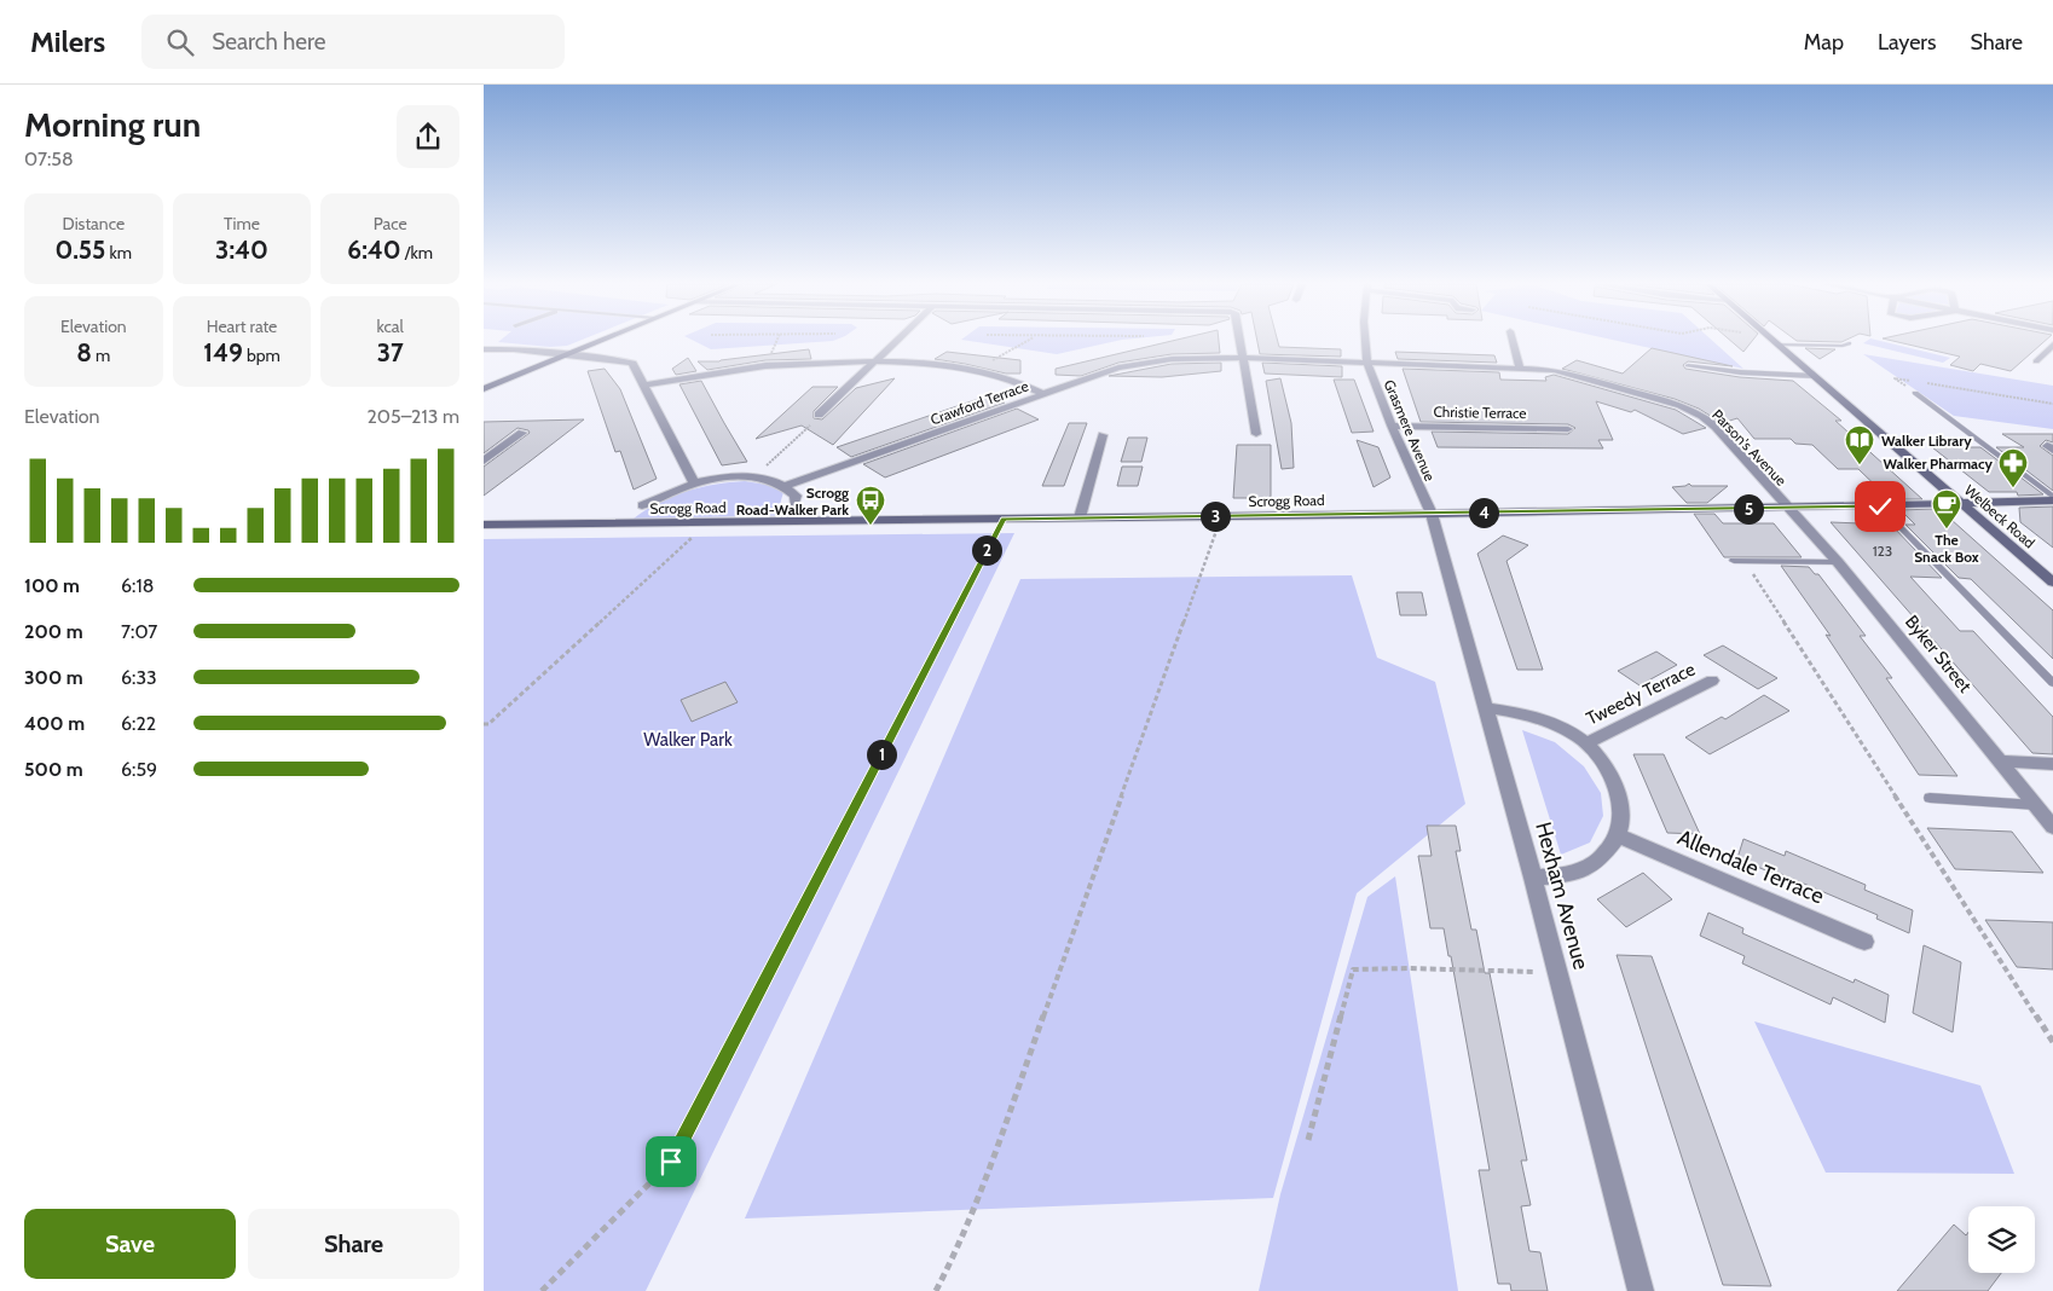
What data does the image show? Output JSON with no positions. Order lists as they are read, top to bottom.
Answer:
{
  "streets": {
    "street": [
      "Crawford Terrace",
      "Christie Terrace",
      "Grasmere Avenue",
      "Parson's Avenue",
      "Scrogg Road",
      "Welbeck Road",
      "Byker Street",
      "Tweedy Terrace",
      "Allendale Terrace",
      "Hexham Avenue"
    ]
  },
  "crossings": [
    ["Crawford Terrace", "Grasmere Avenue"],
    ["Crawford Terrace", "Parson's Avenue"],
    ["Crawford Terrace", "Scrogg Road"],
    ["Christie Terrace", "Grasmere Avenue"],
    ["Grasmere Avenue", "Parson's Avenue"],
    ["Grasmere Avenue", "Scrogg Road"],
    ["Grasmere Avenue", "Hexham Avenue"],
    ["Parson's Avenue", "Scrogg Road"],
    ["Parson's Avenue", "Byker Street"],
    ["Scrogg Road", "Welbeck Road"],
    ["Scrogg Road", "Byker Street"],
    ["Scrogg Road", "Hexham Avenue"]
  ],
  "parks": ["Walker Park"],
  "places": {
    "library": ["Walker Library"],
    "pharmacy": ["Walker Pharmacy"],
    "bus stop": ["Scrogg Road-Walker Park"],
    "cafe": ["The Snack Box"]
  },
  "house_numbers": ["123"],
  "page": {
    "header": "Milers",
    "search": "Search here",
    "nav": ["Map", "Layers", "Share"],
    "heading": ["Morning run", "07:58"],
    "stats": [
      ["Distance", "0.55 km"],
      ["Time", "3:40"],
      ["Pace", "6:40 /km"],
      ["Elevation", "8 m"],
      ["Heart rate", "149 bpm"],
      ["kcal", "37"]
    ],
    "chart": ["Elevation", "205–213 m"],
    "pins": [
      "5",
      "4",
      "3",
      "2",
      "1"
    ],
    "list": [
      {
        "name": "100 m",
        "note": "6:18"
      },
      {
        "name": "200 m",
        "note": "7:07"
      },
      {
        "name": "300 m",
        "note": "6:33"
      },
      {
        "name": "400 m",
        "note": "6:22"
      },
      {
        "name": "500 m",
        "note": "6:59"
      }
    ],
    "buttons": ["Save", "Share"]
  }
}
